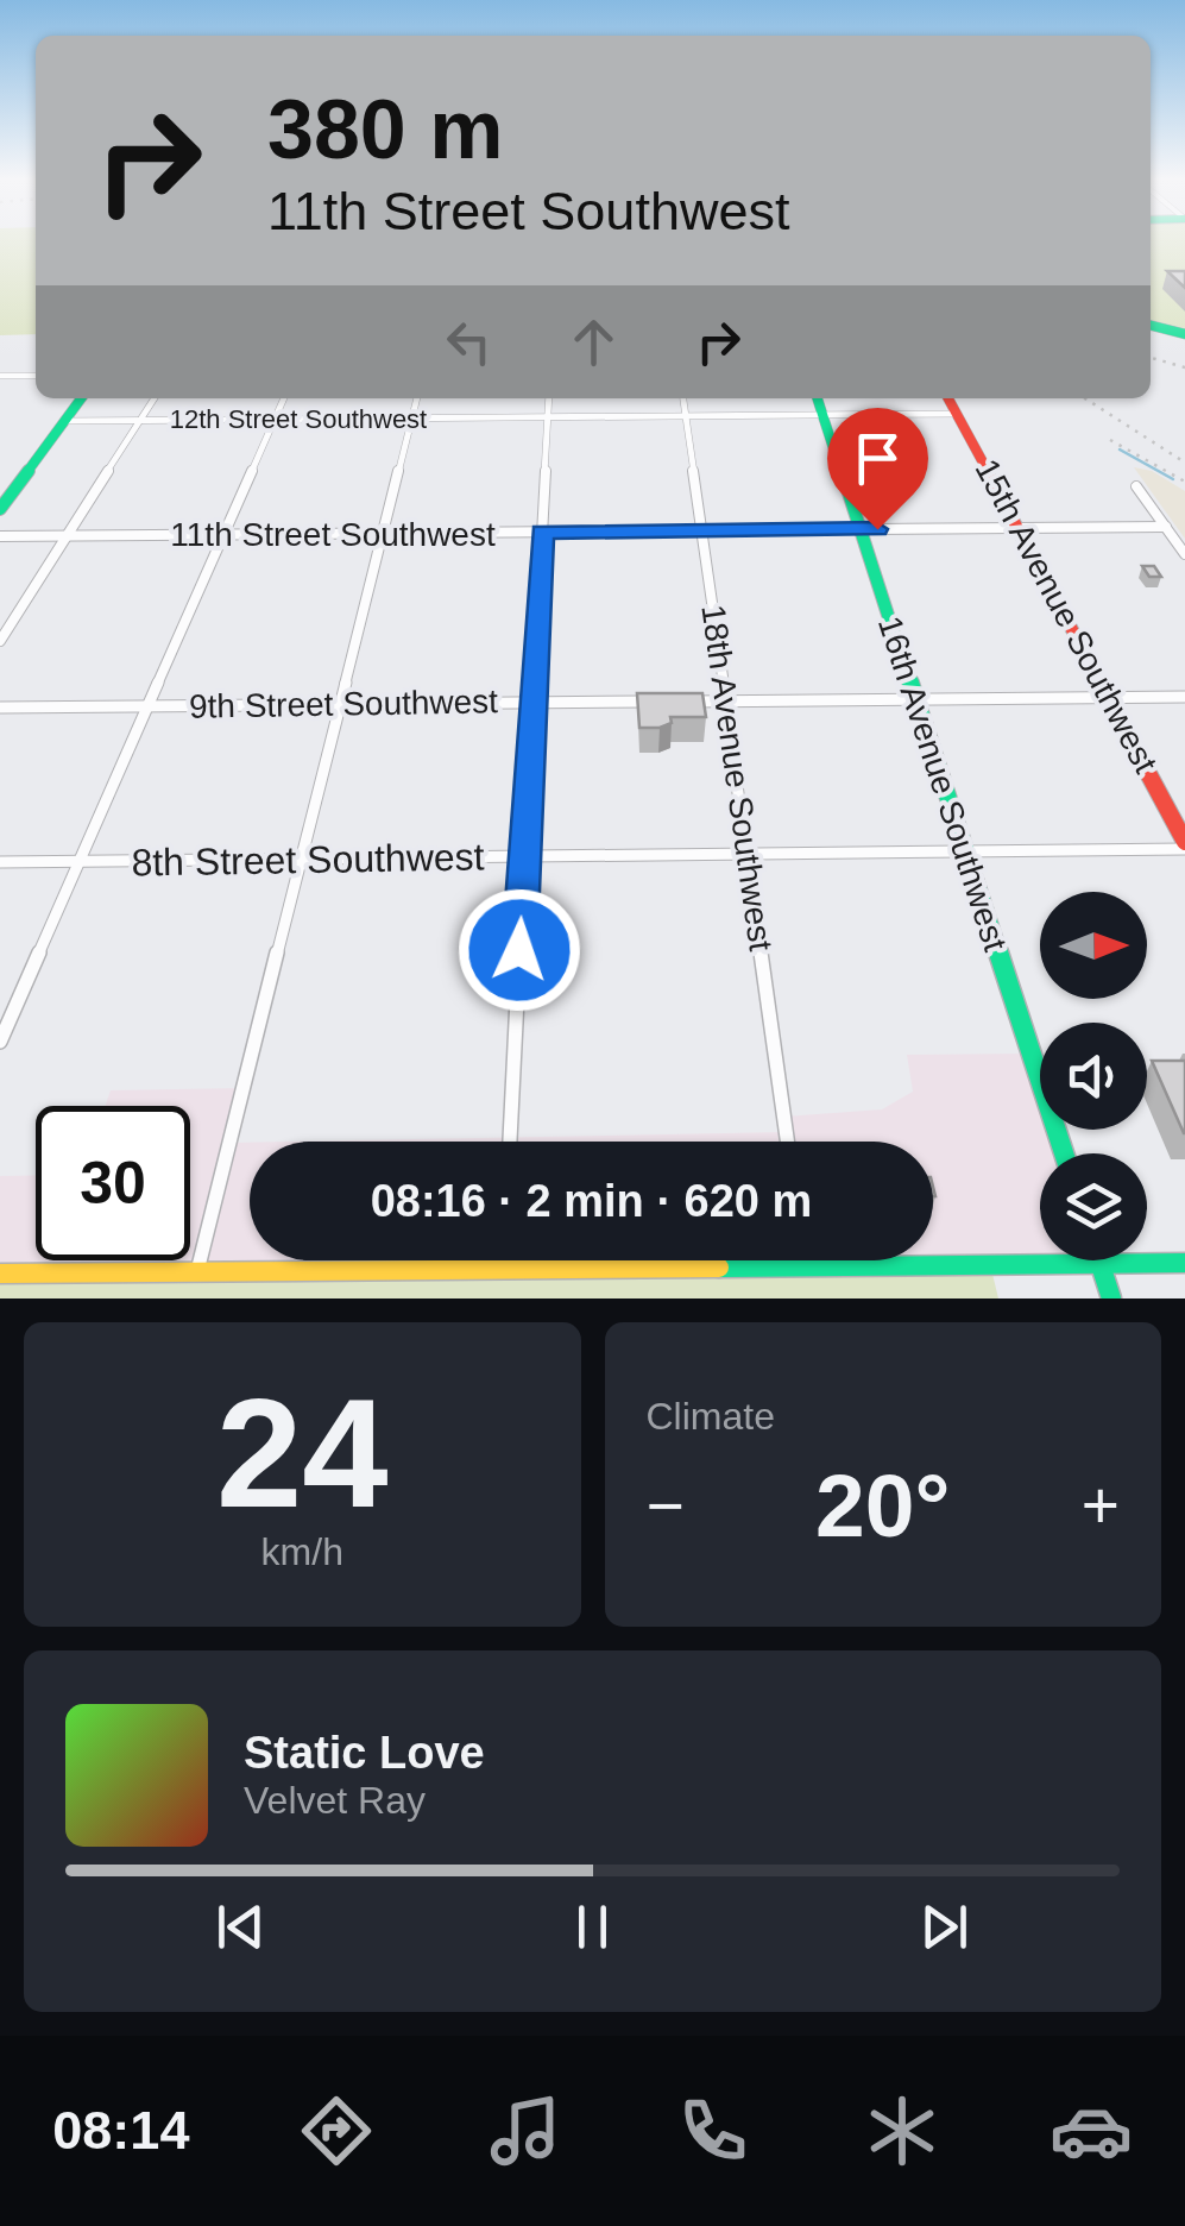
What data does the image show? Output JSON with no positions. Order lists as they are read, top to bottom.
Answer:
{
  "streets": {
    "main road": ["15th Avenue Southwest", "16th Avenue Southwest"],
    "street": [
      "12th Street Southwest",
      "11th Street Southwest",
      "9th Street Southwest",
      "18th Avenue Southwest",
      "8th Street Southwest"
    ]
  },
  "crossings": [
    ["12th Street Southwest", "15th Avenue Southwest"],
    ["12th Street Southwest", "18th Avenue Southwest"],
    ["12th Street Southwest", "16th Avenue Southwest"],
    ["11th Street Southwest", "15th Avenue Southwest"],
    ["11th Street Southwest", "18th Avenue Southwest"],
    ["11th Street Southwest", "16th Avenue Southwest"],
    ["15th Avenue Southwest", "8th Street Southwest"],
    ["18th Avenue Southwest", "8th Street Southwest"],
    ["16th Avenue Southwest", "8th Street Southwest"]
  ],
  "north": "right",
  "page": {
    "turn": ["380 m", "11th Street Southwest"],
    "limit": "30",
    "trip": "08:16 · 2 min · 620 m",
    "tile": [
      ["24", "km/h"],
      "Climate"
    ],
    "heat": ["−", "20°", "+"],
    "song": ["Static Love", "Velvet Ray"],
    "tabs": "08:14"
  }
}
